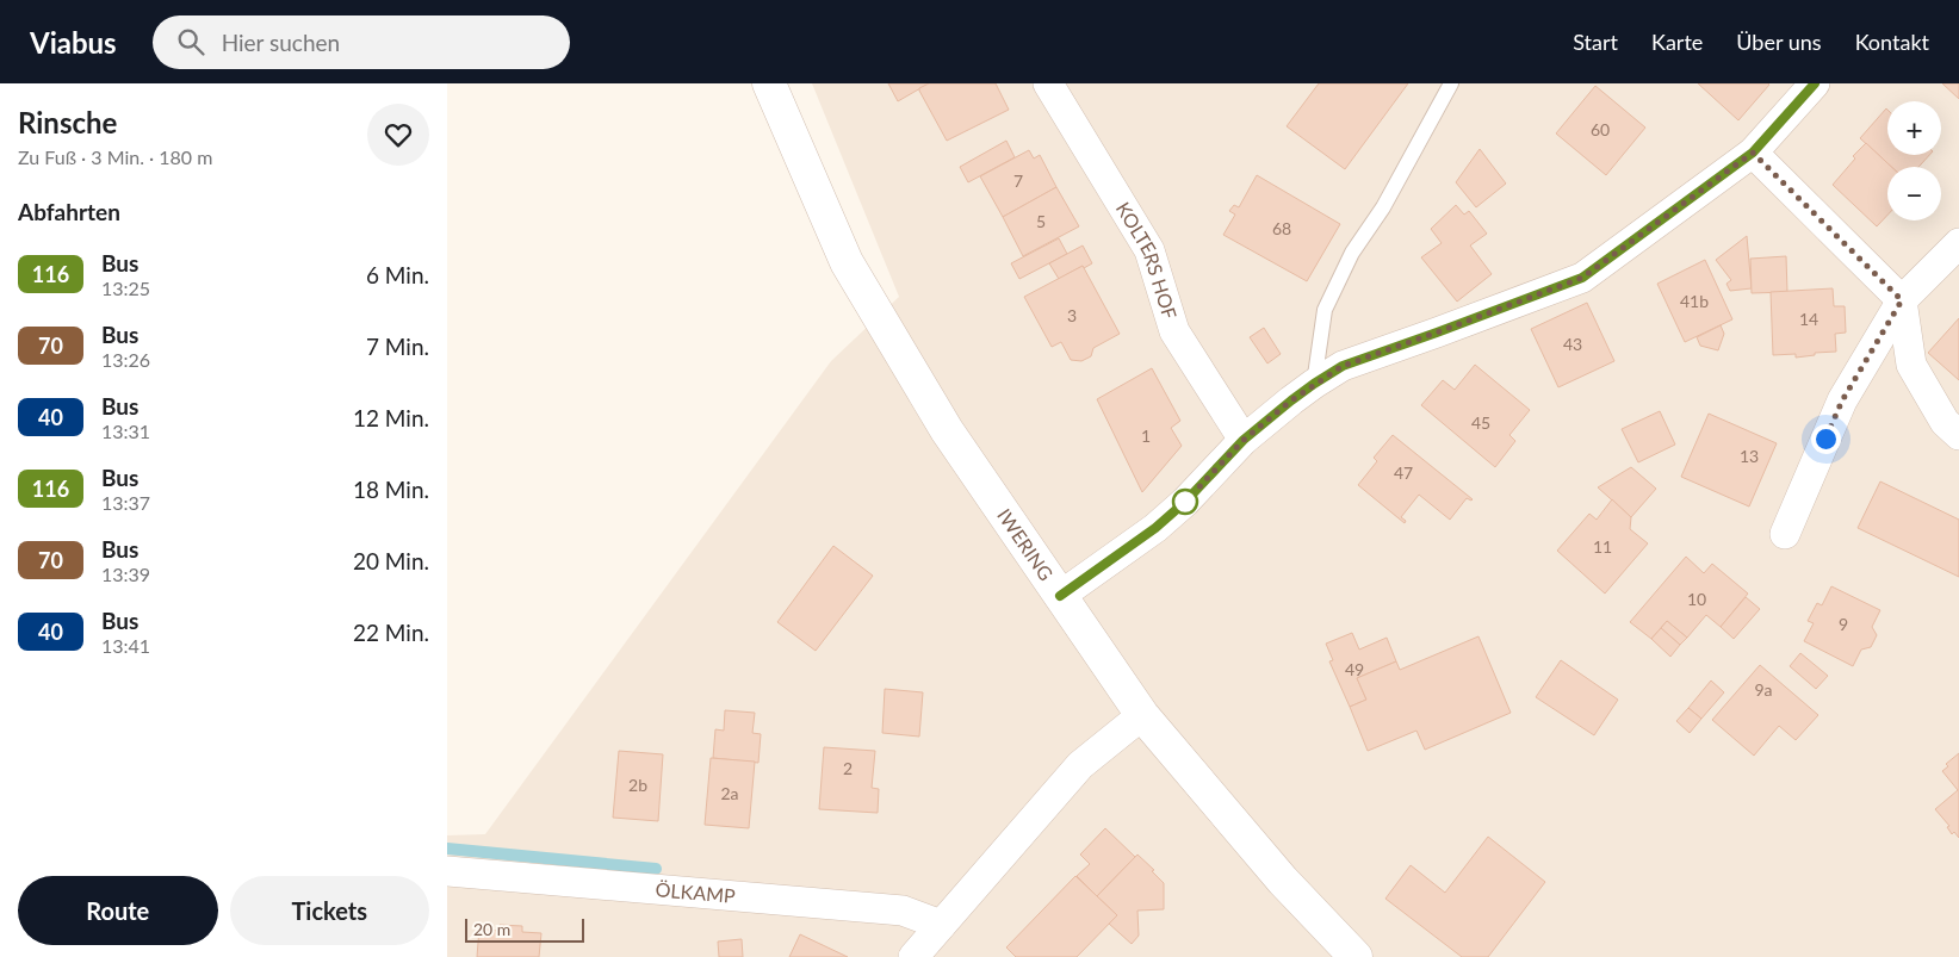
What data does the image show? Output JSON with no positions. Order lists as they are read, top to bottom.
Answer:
{
  "streets": {
    "street": ["KOLTERS HOF", "IWERING", "ÖLKAMP"]
  },
  "lines": ["bus line 116"],
  "house_numbers": [
    "60",
    "7",
    "5",
    "68",
    "41b",
    "3",
    "14",
    "43",
    "45",
    "1",
    "13",
    "47",
    "11",
    "10",
    "9",
    "49",
    "9a",
    "2",
    "2b",
    "2a"
  ],
  "scale_bar": "20 m",
  "page": {
    "header": "Viabus",
    "search": "Hier suchen",
    "nav": [
      "Start",
      "Karte",
      "Über uns",
      "Kontakt"
    ],
    "heading": [
      ["Rinsche", "Zu Fuß · 3 Min. · 180 m"],
      "Abfahrten"
    ],
    "map_buttons": ["+", "−"],
    "list": [
      {
        "mark": "116",
        "name": "Bus",
        "note": "13:25",
        "value": "6 Min."
      },
      {
        "mark": "70",
        "name": "Bus",
        "note": "13:26",
        "value": "7 Min."
      },
      {
        "mark": "40",
        "name": "Bus",
        "note": "13:31",
        "value": "12 Min."
      },
      {
        "mark": "116",
        "name": "Bus",
        "note": "13:37",
        "value": "18 Min."
      },
      {
        "mark": "70",
        "name": "Bus",
        "note": "13:39",
        "value": "20 Min."
      },
      {
        "mark": "40",
        "name": "Bus",
        "note": "13:41",
        "value": "22 Min."
      }
    ],
    "buttons": ["Route", "Tickets"],
    "scale": "20 m"
  }
}
